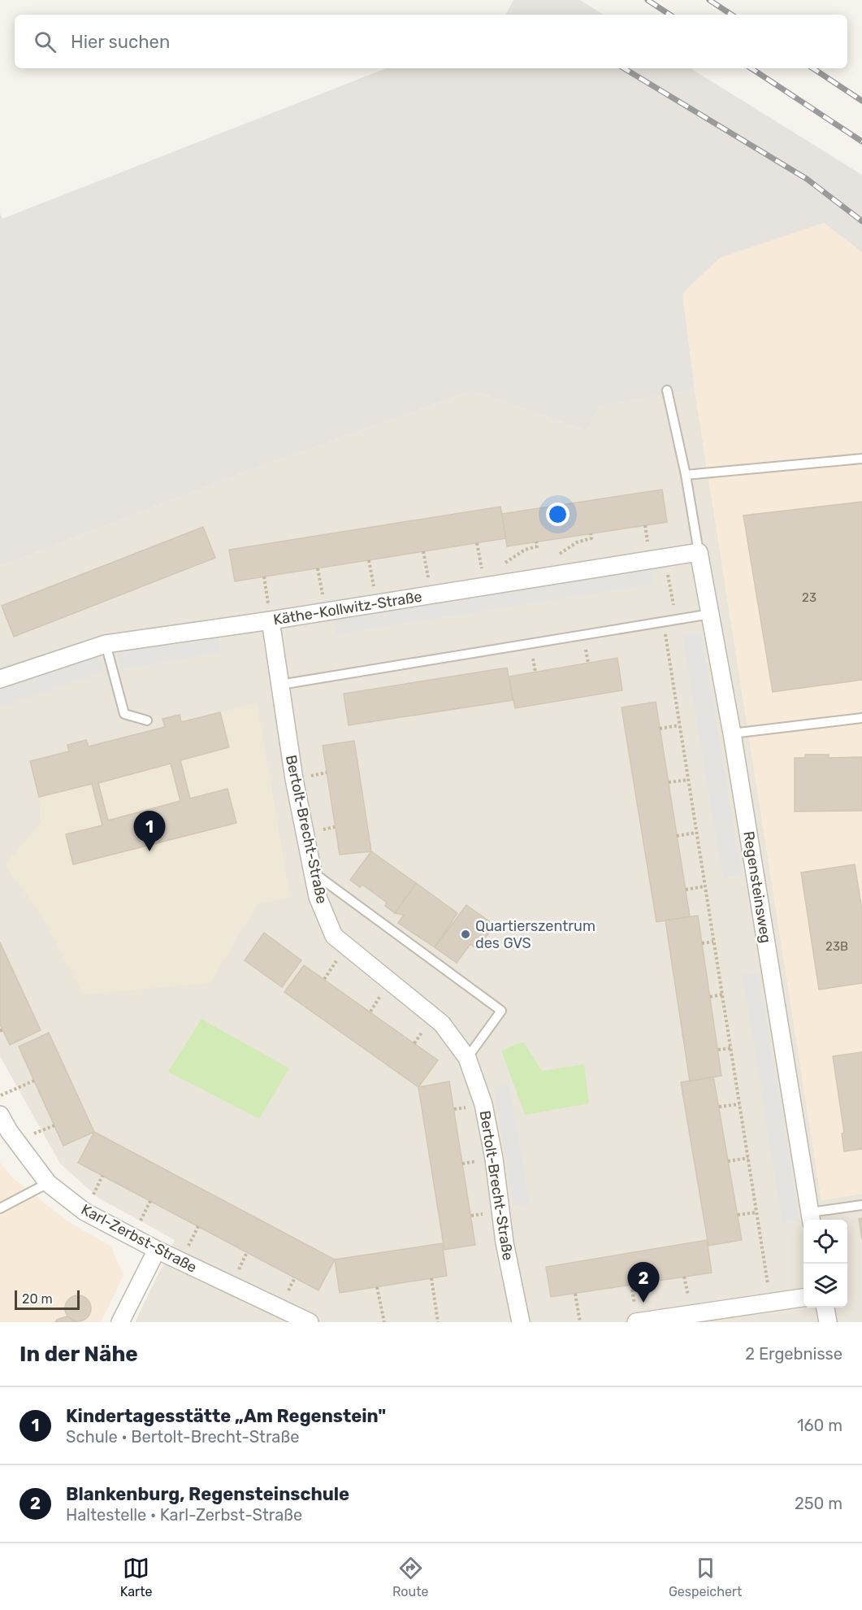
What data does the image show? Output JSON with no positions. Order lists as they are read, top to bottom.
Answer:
{
  "streets": {
    "street": [
      "Käthe-Kollwitz-Straße",
      "Bertolt-Brecht-Straße",
      "Regensteinsweg",
      "Karl-Zerbst-Straße"
    ]
  },
  "crossings": [
    ["Käthe-Kollwitz-Straße", "Bertolt-Brecht-Straße"],
    ["Käthe-Kollwitz-Straße", "Regensteinsweg"]
  ],
  "places": ["Quartierszentrum des GVS"],
  "house_numbers": ["23", "23B"],
  "scale_bar": "20 m",
  "page": {
    "search": "Hier suchen",
    "pins": ["1", "2"],
    "scale": "20 m",
    "heading": ["In der Nähe", "2 Ergebnisse"],
    "list": [
      {
        "mark": "1",
        "name": "Kindertagesstätte „Am Regenstein\"",
        "note": "Schule · Bertolt-Brecht-Straße",
        "value": "160 m"
      },
      {
        "mark": "2",
        "name": "Blankenburg, Regensteinschule",
        "note": "Haltestelle · Karl-Zerbst-Straße",
        "value": "250 m"
      }
    ],
    "nav": ["Karte", "Route", "Gespeichert"]
  }
}
